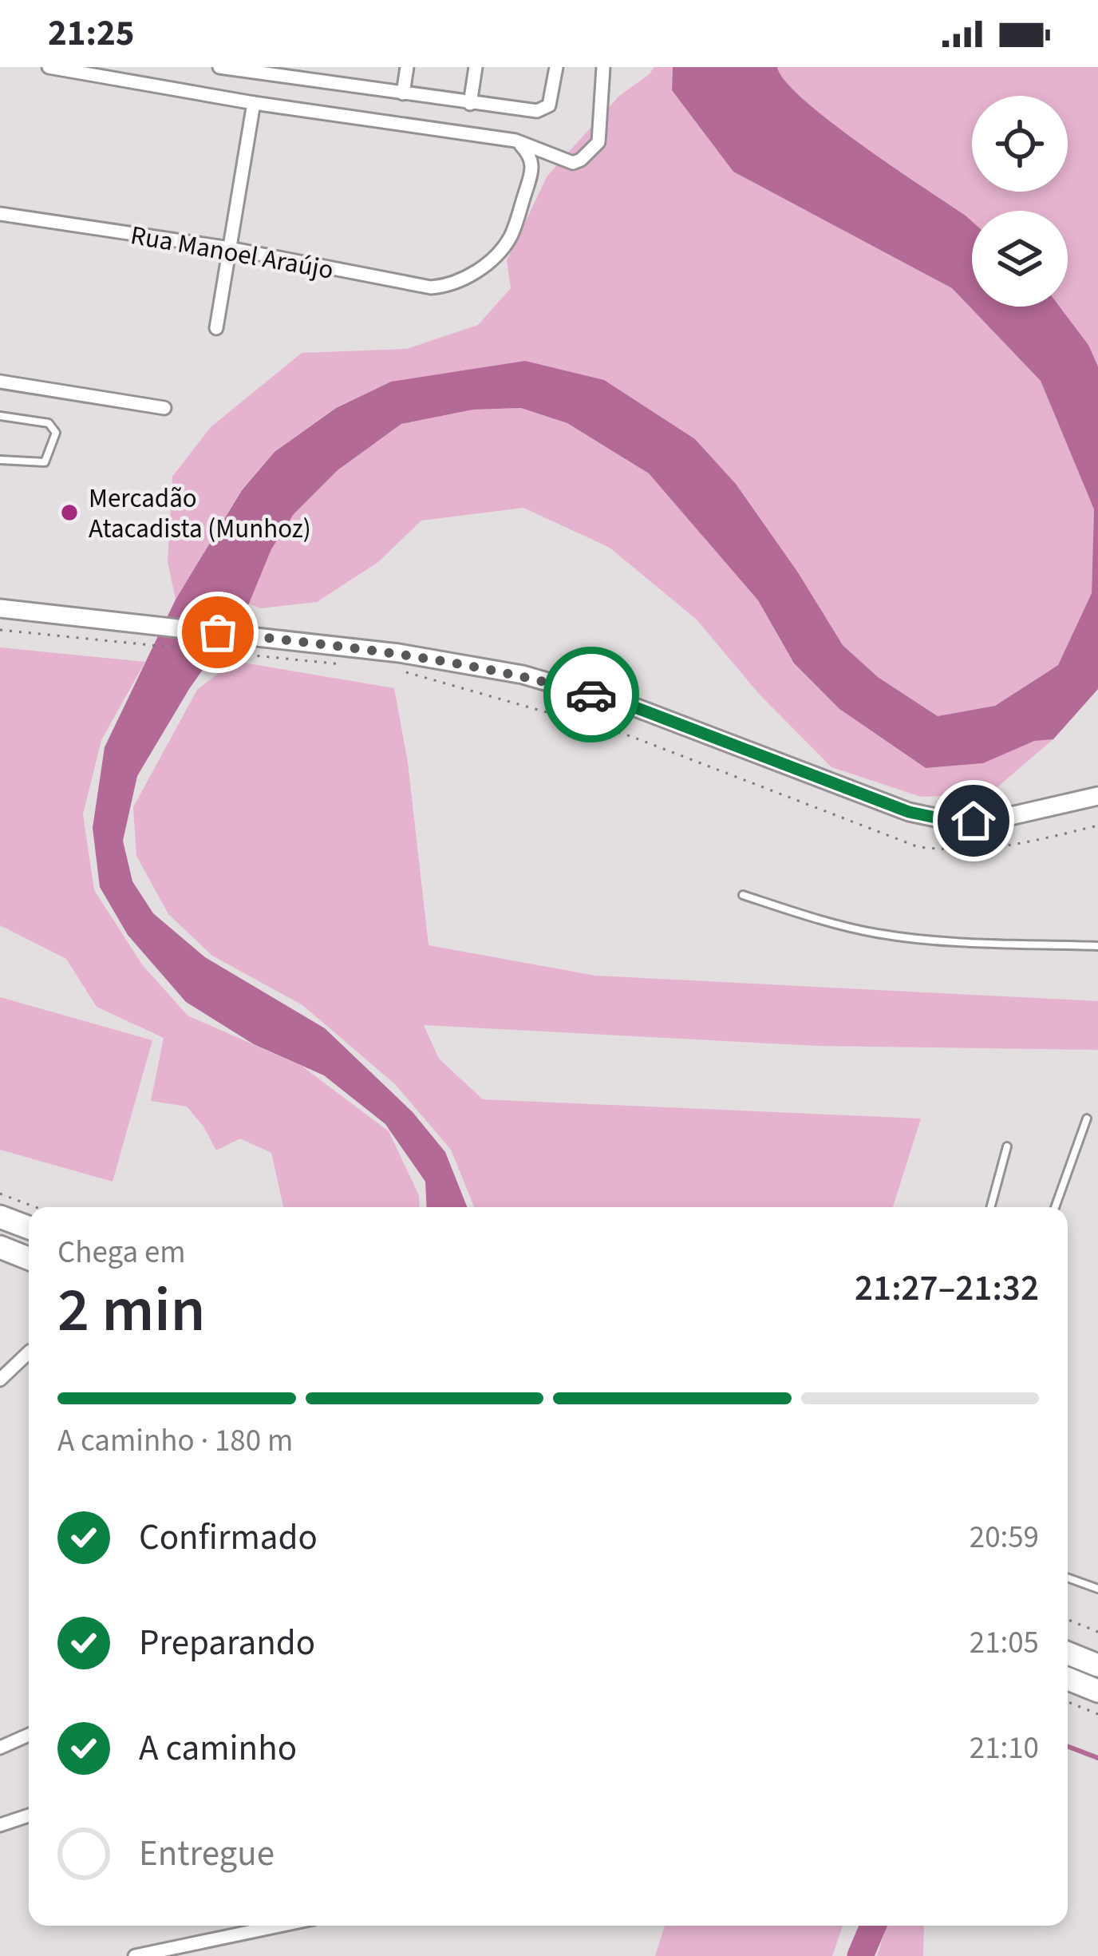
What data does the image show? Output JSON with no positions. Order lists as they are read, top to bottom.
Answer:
{
  "streets": {
    "street": ["Rua Manoel Araújo"]
  },
  "places": ["Mercadão Atacadista (Munhoz)"],
  "page": {
    "status": "21:25",
    "heading": ["2 min", "Chega em", "21:27–21:32"],
    "bar": "A caminho · 180 m",
    "list": [
      ["Confirmado", "20:59"],
      ["Preparando", "21:05"],
      ["A caminho", "21:10"],
      "Entregue"
    ]
  }
}
